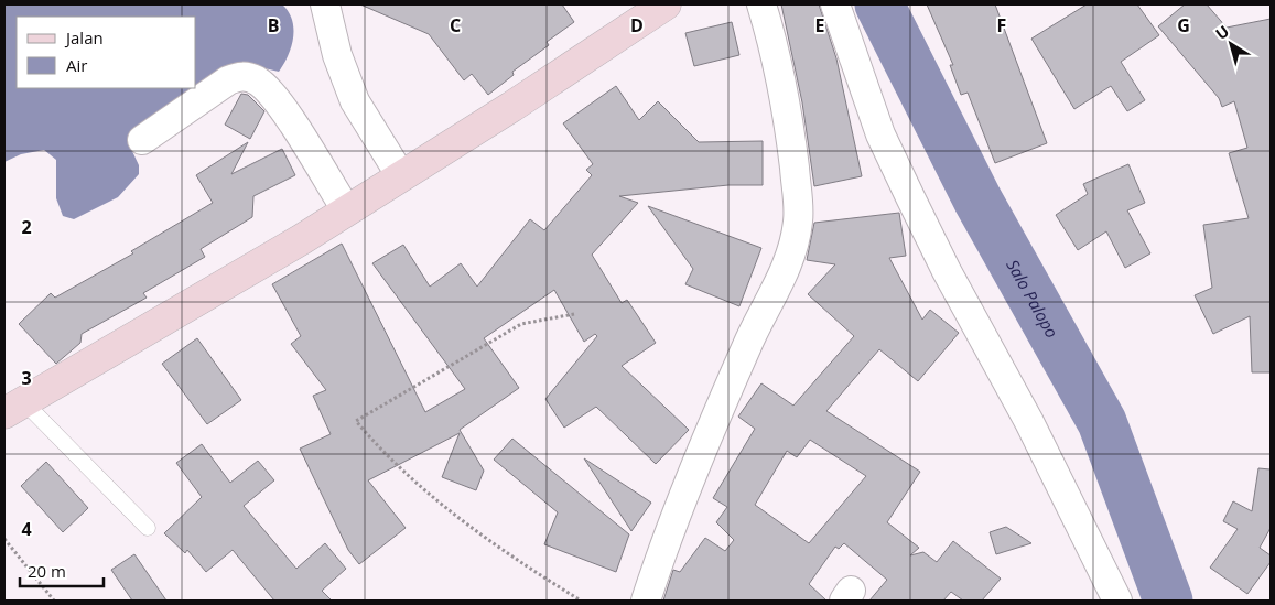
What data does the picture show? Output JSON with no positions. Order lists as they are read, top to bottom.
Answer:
{
  "water": ["Salo Palopo"],
  "legend": ["Jalan", "Air"],
  "scale_bar": "20 m",
  "north": "top left",
  "grid": {
    "columns": [
      "B",
      "C",
      "D",
      "E",
      "F",
      "G"
    ],
    "rows": ["2", "3", "4"]
  }
}
